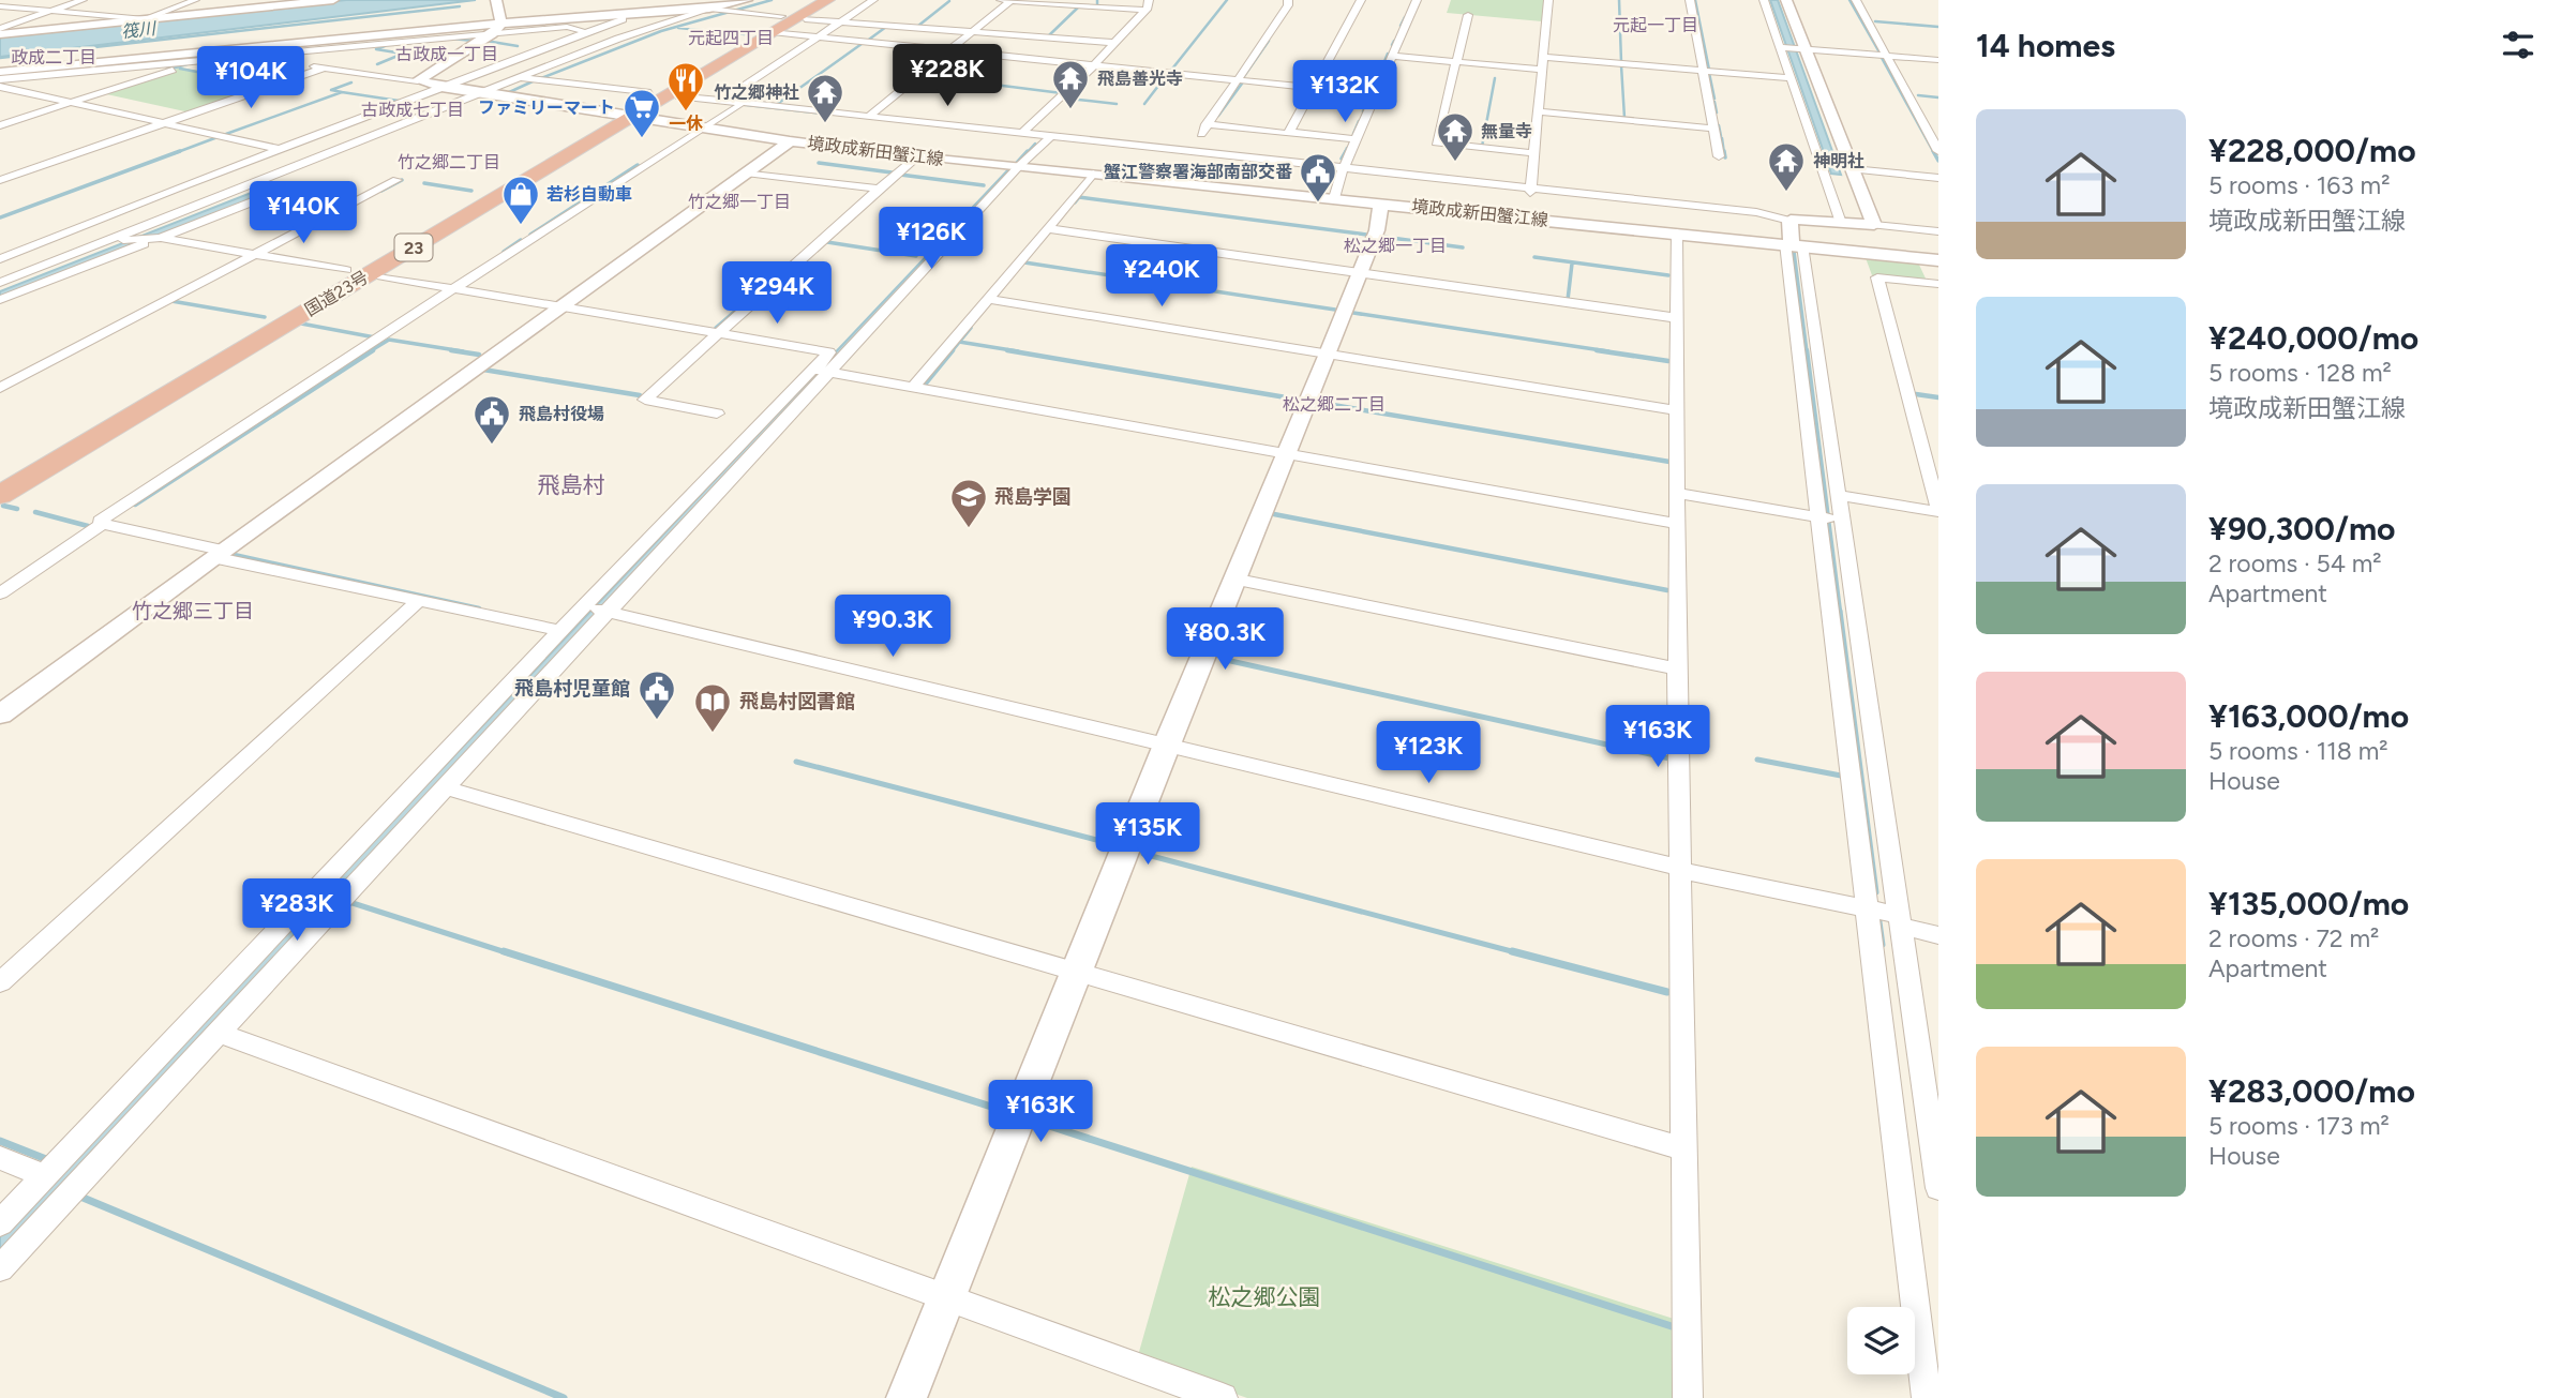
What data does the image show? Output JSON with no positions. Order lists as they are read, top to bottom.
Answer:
{
  "streets": {
    "highway": ["23", "国道23号"],
    "street": ["境政成新田蟹江線"]
  },
  "crossings": [
    ["境政成新田蟹江線", "国道23号"]
  ],
  "districts": [
    "元起一丁目",
    "元起四丁目",
    "古政成一丁目",
    "政成二丁目",
    "古政成七丁目",
    "竹之郷二丁目",
    "竹之郷一丁目",
    "松之郷一丁目",
    "松之郷二丁目",
    "飛島村",
    "竹之郷三丁目"
  ],
  "water": ["筏川"],
  "parks": ["松之郷公園"],
  "places": {
    "temple": [
      "飛島善光寺",
      "竹之郷神社",
      "無量寺",
      "神明社"
    ],
    "restaurant": ["一休"],
    "supermarket": ["ファミリーマート"],
    "public building": ["蟹江警察署海部南部交番", "飛島村役場", "飛島村児童館"],
    "shop": ["若杉自動車"],
    "school or university": ["飛島学園"],
    "library": ["飛島村図書館"]
  },
  "page": {
    "heading": "14 homes",
    "price": [
      "¥228K",
      "¥104K",
      "¥132K",
      "¥140K",
      "¥126K",
      "¥240K",
      "¥294K",
      "¥90.3K",
      "¥80.3K",
      "¥163K",
      "¥123K",
      "¥135K",
      "¥283K",
      "¥163K"
    ],
    "list": [
      {
        "name": "¥228,000/mo",
        "note": "5 rooms · 163 m² · 境政成新田蟹江線"
      },
      {
        "name": "¥240,000/mo",
        "note": "5 rooms · 128 m² · 境政成新田蟹江線"
      },
      {
        "name": "¥90,300/mo",
        "note": "2 rooms · 54 m² · Apartment"
      },
      {
        "name": "¥163,000/mo",
        "note": "5 rooms · 118 m² · House"
      },
      {
        "name": "¥135,000/mo",
        "note": "2 rooms · 72 m² · Apartment"
      },
      {
        "name": "¥283,000/mo",
        "note": "5 rooms · 173 m² · House"
      }
    ]
  }
}
